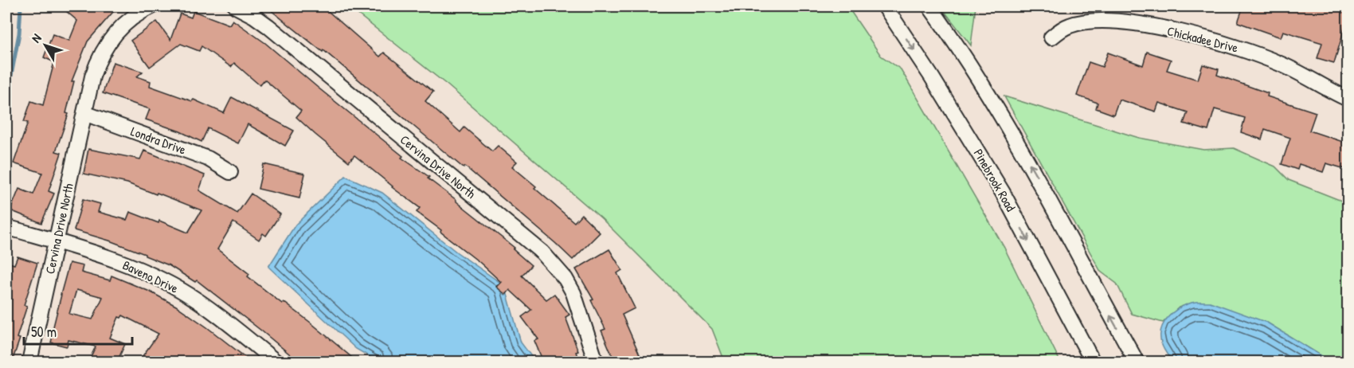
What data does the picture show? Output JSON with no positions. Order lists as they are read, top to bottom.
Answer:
{
  "streets": {
    "street": [
      "Chickadee Drive",
      "Londra Drive",
      "Cervina Drive North",
      "Pinebrook Road",
      "Baveno Drive"
    ]
  },
  "crossings": [
    ["Londra Drive", "Cervina Drive North"],
    ["Cervina Drive North", "Baveno Drive"]
  ],
  "scale_bar": "50 m",
  "north": "top left"
}
